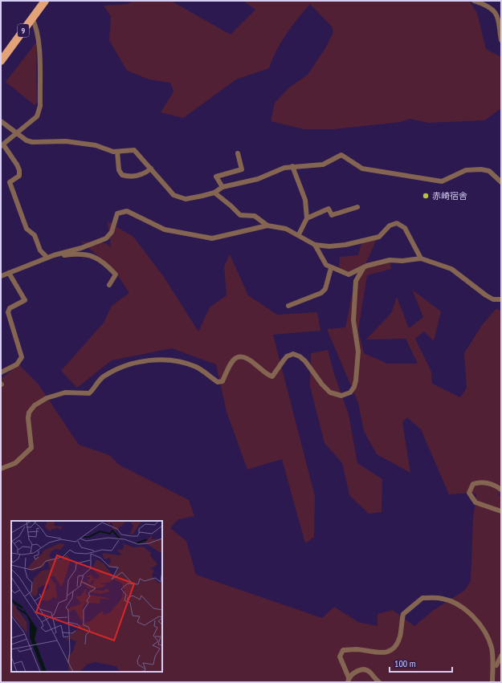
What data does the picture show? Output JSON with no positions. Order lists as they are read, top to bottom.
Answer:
{
  "streets": {
    "main road": ["9"]
  },
  "places": ["赤崎宿舎"],
  "scale_bar": "100 m"
}
